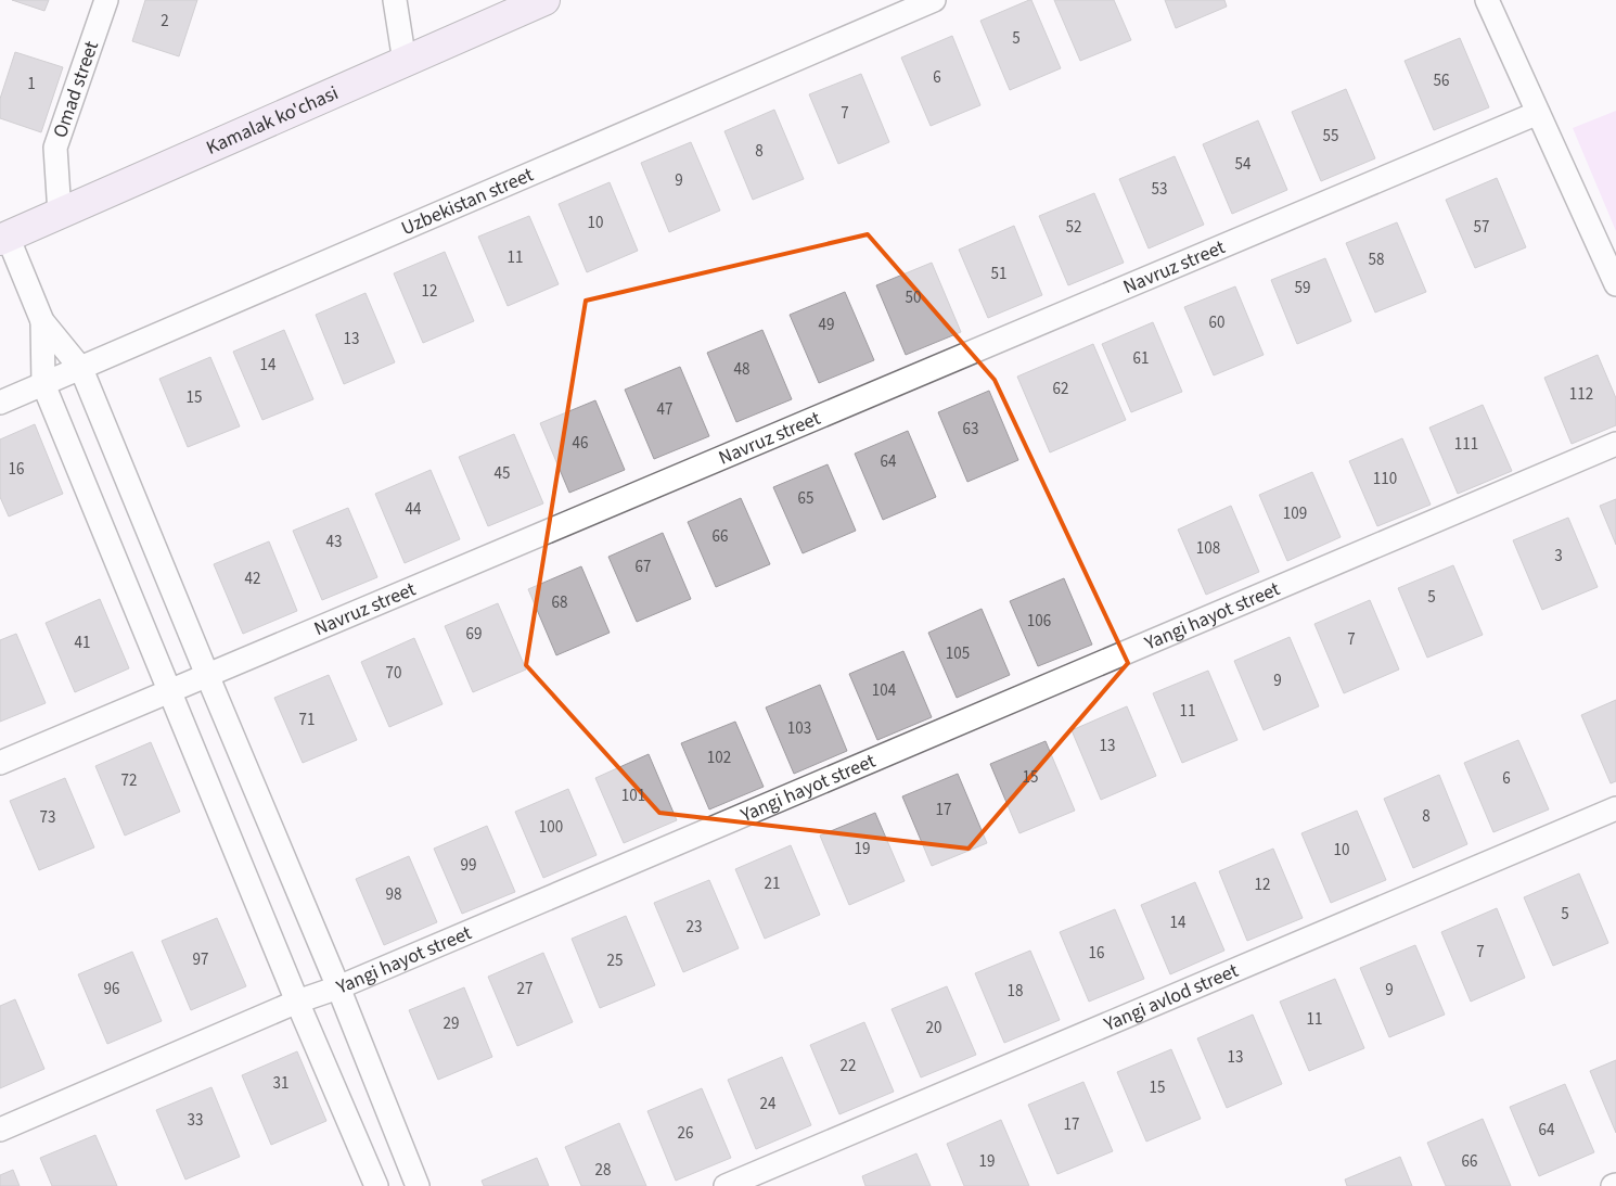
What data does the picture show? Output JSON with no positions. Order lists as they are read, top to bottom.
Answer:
{
  "streets": {
    "main road": ["Kamalak ko'chasi"],
    "street": [
      "Omad street",
      "Uzbekistan street",
      "Navruz street",
      "Yangi hayot street",
      "Yangi avlod street"
    ]
  },
  "crossings": [
    ["Omad street", "Kamalak ko'chasi"]
  ],
  "house_numbers": [
    "2",
    "5",
    "6",
    "56",
    "1",
    "7",
    "55",
    "8",
    "54",
    "9",
    "53",
    "10",
    "52",
    "57",
    "11",
    "58",
    "51",
    "59",
    "12",
    "50",
    "60",
    "49",
    "13",
    "61",
    "14",
    "48",
    "62",
    "112",
    "15",
    "47",
    "63",
    "46",
    "111",
    "64",
    "16",
    "45",
    "110",
    "65",
    "44",
    "109",
    "66",
    "43",
    "108",
    "3",
    "67",
    "42",
    "5",
    "68",
    "106",
    "69",
    "7",
    "41",
    "105",
    "70",
    "9",
    "104",
    "11",
    "71",
    "103",
    "13",
    "102",
    "15",
    "6",
    "72",
    "101",
    "17",
    "8",
    "73",
    "100",
    "19",
    "10",
    "99",
    "21",
    "12",
    "98",
    "5",
    "14",
    "23",
    "7",
    "16",
    "97",
    "25",
    "96",
    "27",
    "9",
    "18",
    "11",
    "29",
    "20",
    "13",
    "22",
    "31",
    "15",
    "24",
    "33",
    "17",
    "64",
    "26",
    "19",
    "66",
    "28"
  ]
}
